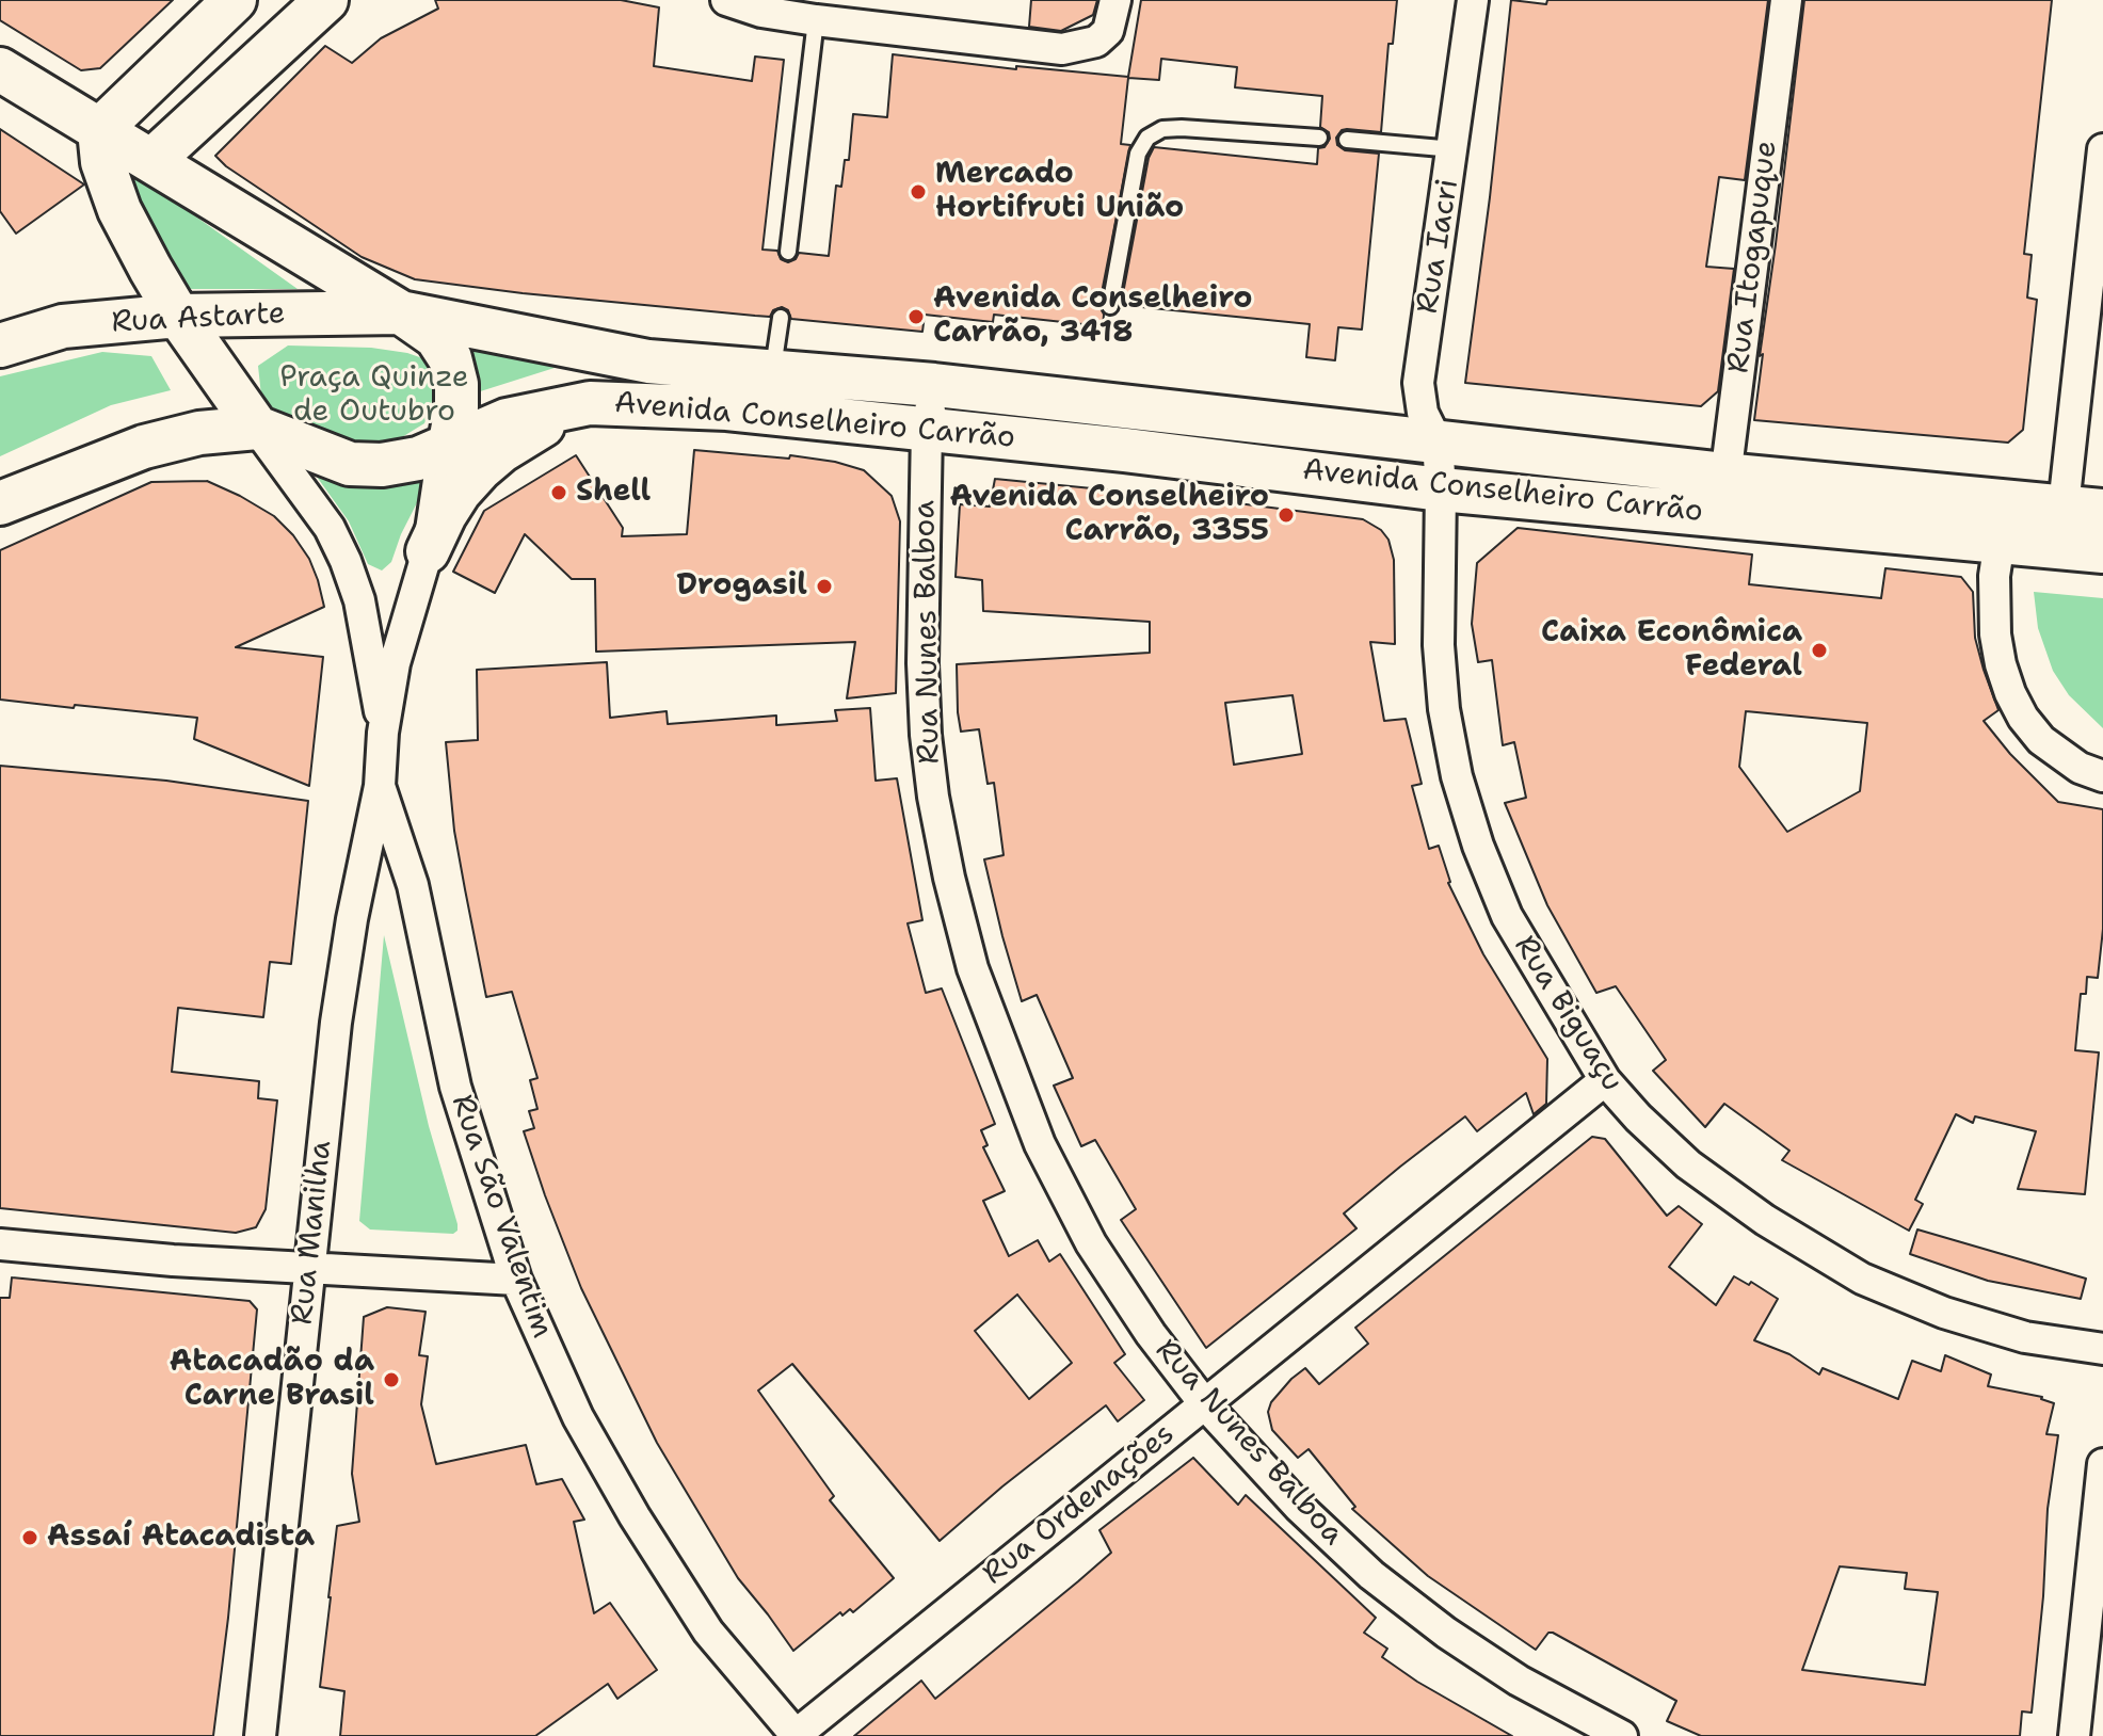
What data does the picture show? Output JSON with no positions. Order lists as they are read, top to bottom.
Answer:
{
  "streets": {
    "main road": ["Rua Astarte", "Avenida Conselheiro Carrão"],
    "street": [
      "Rua Iacri",
      "Rua Itogapuque",
      "Rua Nunes Balboa",
      "Rua Biguaçu",
      "Rua São Valentim",
      "Rua Manilha",
      "Rua Ordenações"
    ]
  },
  "crossings": [
    ["Rua Iacri", "Avenida Conselheiro Carrão"],
    ["Rua Iacri", "Rua Biguaçu"],
    ["Rua Itogapuque", "Avenida Conselheiro Carrão"],
    ["Rua Astarte", "Avenida Conselheiro Carrão"],
    ["Avenida Conselheiro Carrão", "Rua Nunes Balboa"],
    ["Avenida Conselheiro Carrão", "Rua Biguaçu"],
    ["Avenida Conselheiro Carrão", "Rua Manilha"],
    ["Rua Nunes Balboa", "Rua Ordenações"],
    ["Rua Biguaçu", "Rua Ordenações"],
    ["Rua São Valentim", "Rua Manilha"],
    ["Rua São Valentim", "Rua Ordenações"]
  ],
  "parks": ["Praça Quinze de Outubro"],
  "places": [
    "Mercado Hortifruti União",
    "Avenida Conselheiro Carrão, 3418",
    "Shell",
    "Avenida Conselheiro Carrão, 3355",
    "Drogasil",
    "Caixa Econômica Federal",
    "Atacadão da Carne Brasil",
    "Assaí Atacadista"
  ]
}
